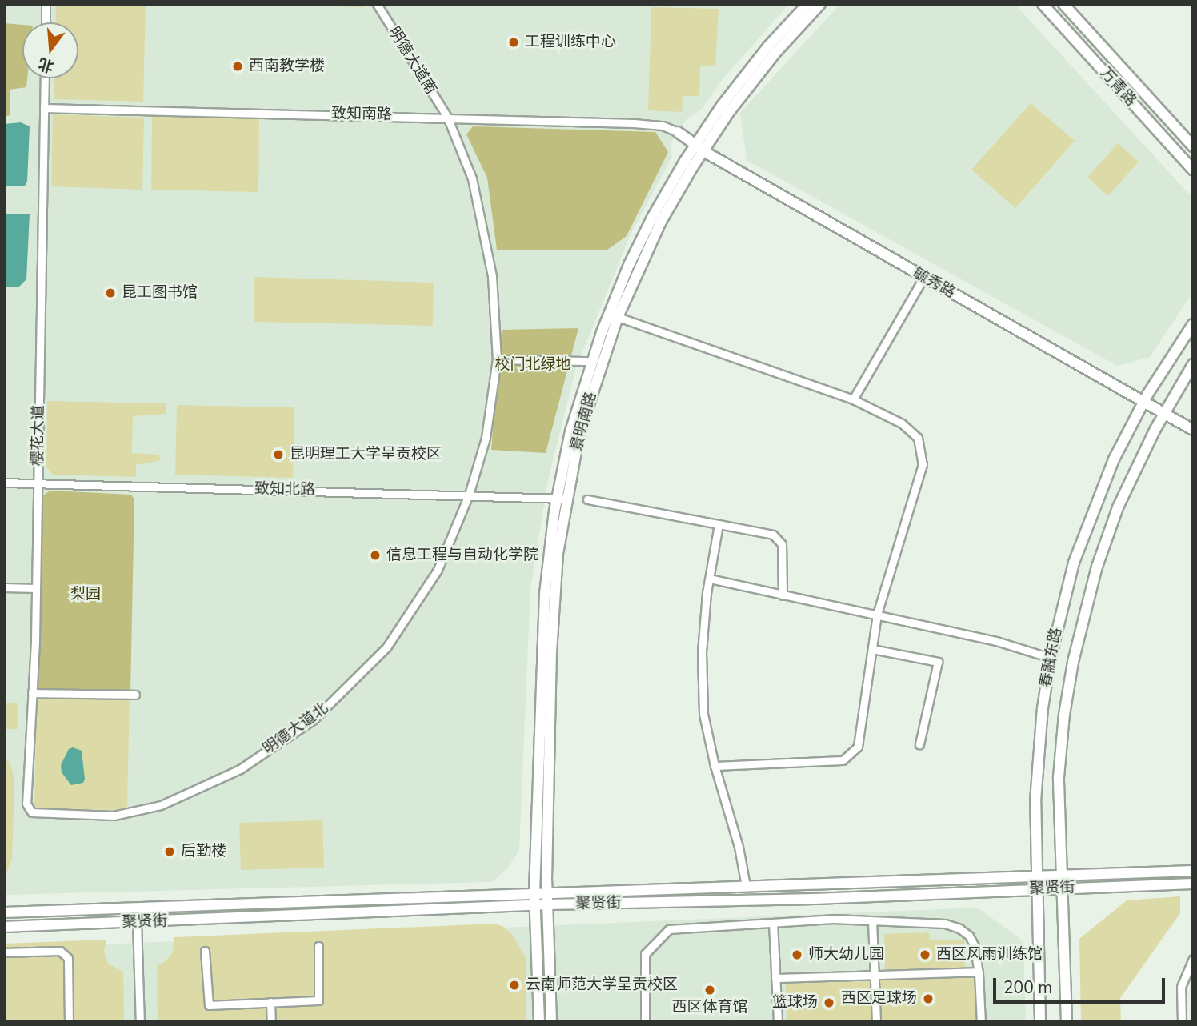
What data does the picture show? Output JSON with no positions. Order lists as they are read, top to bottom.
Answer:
{
  "streets": {
    "main road": [
      "万青路",
      "毓秀路",
      "景明南路",
      "春融东路",
      "聚贤街"
    ],
    "street": [
      "明德大道南",
      "致知南路",
      "樱花大道",
      "致知北路",
      "明德大道北"
    ]
  },
  "crossings": [
    ["明德大道南", "致知南路"],
    ["明德大道南", "明德大道北"],
    ["致知南路", "毓秀路"],
    ["致知南路", "樱花大道"],
    ["毓秀路", "景明南路"],
    ["毓秀路", "春融东路"],
    ["景明南路", "致知北路"],
    ["景明南路", "聚贤街"],
    ["樱花大道", "致知北路"],
    ["樱花大道", "明德大道北"],
    ["致知北路", "明德大道北"],
    ["春融东路", "聚贤街"]
  ],
  "parks": ["校门北绿地", "梨园"],
  "places": [
    "工程训练中心",
    "西南教学楼",
    "昆工图书馆",
    "昆明理工大学呈贡校区",
    "信息工程与自动化学院",
    "后勤楼",
    "师大幼儿园",
    "西区风雨训练馆",
    "云南师范大学呈贡校区",
    "西区体育馆",
    "西区足球场",
    "篮球场"
  ],
  "scale_bar": "200 m",
  "north": "bottom"
}
